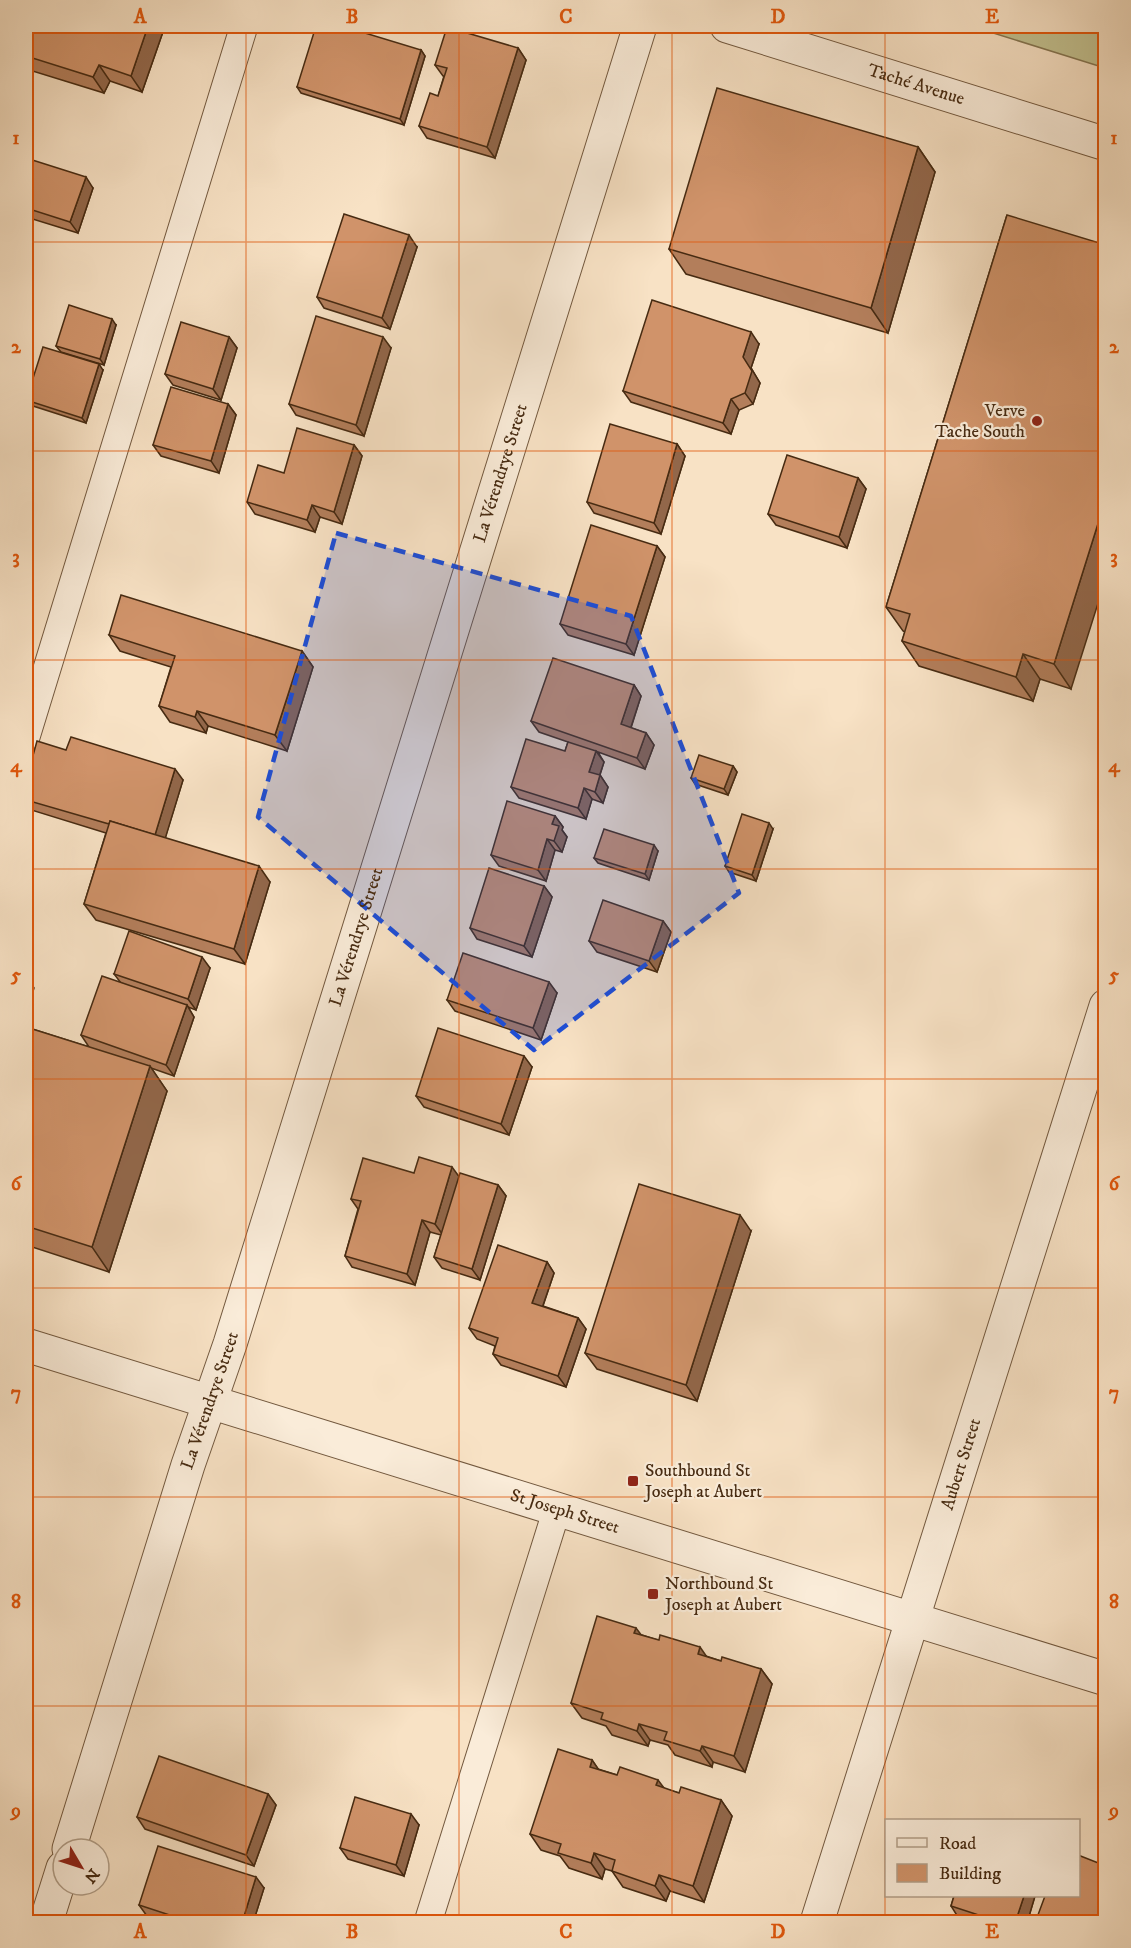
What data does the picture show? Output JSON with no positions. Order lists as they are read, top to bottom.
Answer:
{
  "streets": {
    "street": [
      "Taché Avenue",
      "La Vérendrye Street",
      "Aubert Street",
      "St Joseph Street"
    ]
  },
  "crossings": [
    ["La Vérendrye Street", "St Joseph Street"],
    ["Aubert Street", "St Joseph Street"]
  ],
  "places": {
    "other": ["Verve Tache South"],
    "transit": ["Southbound St Joseph at Aubert", "Northbound St Joseph at Aubert"]
  },
  "legend": ["Road", "Building"],
  "north": "bottom right",
  "grid": {
    "columns": [
      "A",
      "B",
      "C",
      "D",
      "E"
    ],
    "rows": [
      "1",
      "2",
      "3",
      "4",
      "5",
      "6",
      "7",
      "8",
      "9"
    ]
  }
}
